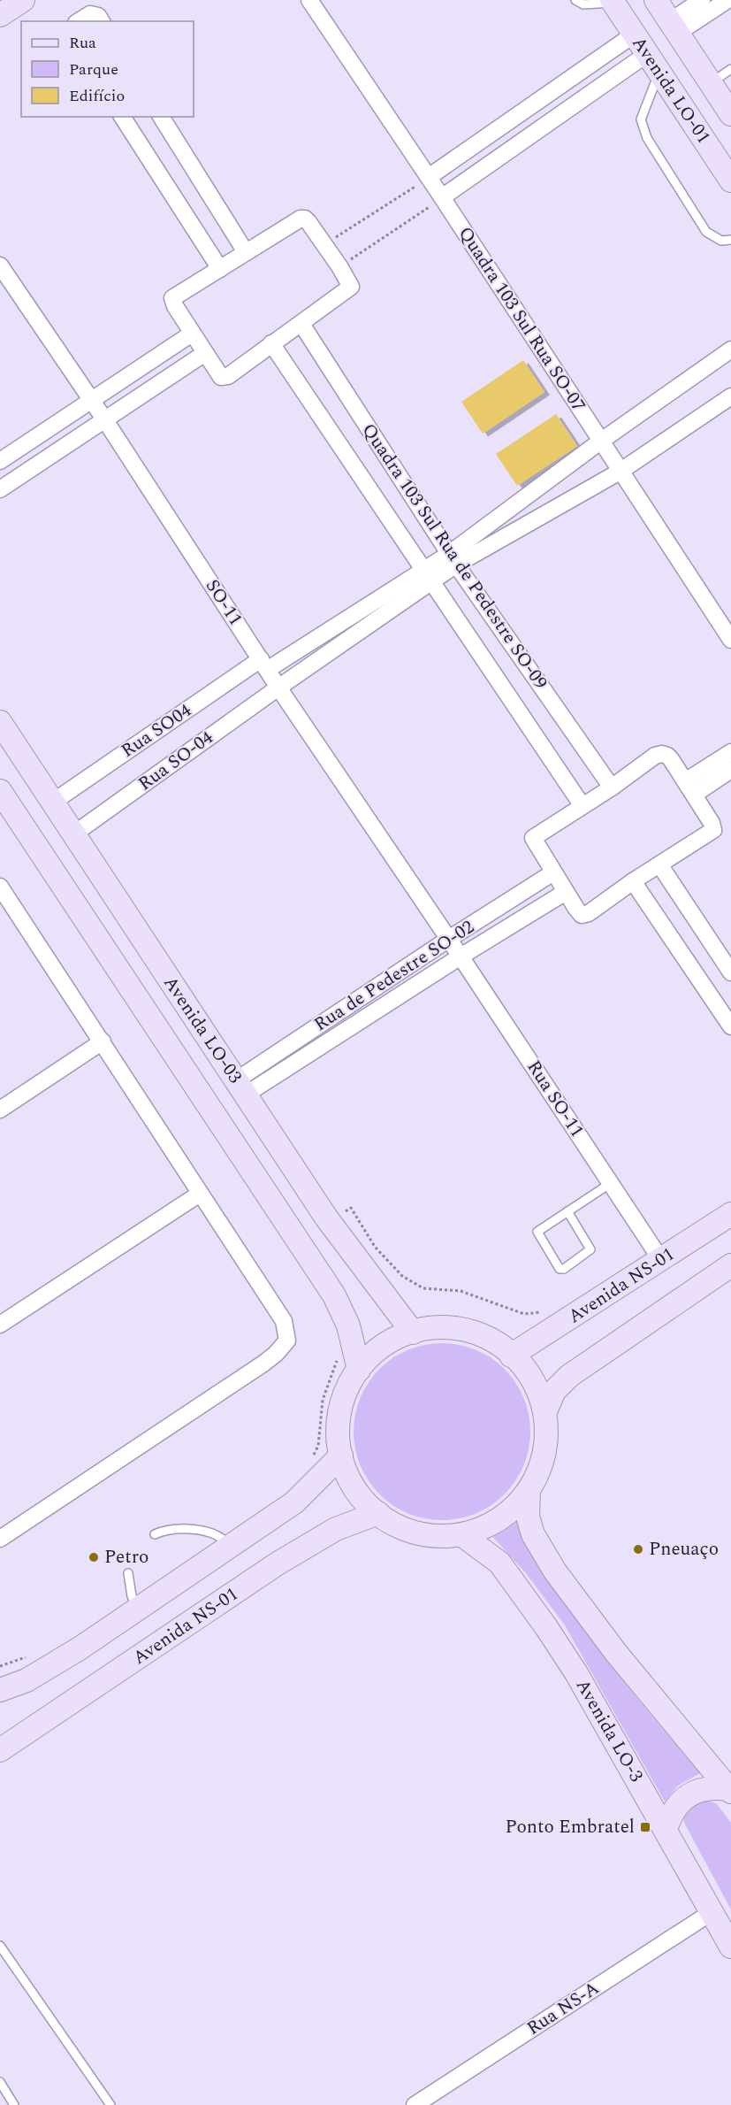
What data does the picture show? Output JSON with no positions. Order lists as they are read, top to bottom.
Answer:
{
  "streets": {
    "street": [
      "Avenida LO-01",
      "Quadra 103 Sul Rua SO-07",
      "Quadra 103 Sul Rua de Pedestre SO-09",
      "SO-11",
      "Rua SO04",
      "Rua SO-04",
      "Rua de Pedestre SO-02",
      "Avenida LO-03",
      "Rua SO-11",
      "Avenida NS-01",
      "Avenida LO-3",
      "Rua NS-A"
    ]
  },
  "crossings": [
    ["Quadra 103 Sul Rua de Pedestre SO-09", "Rua SO04"],
    ["Quadra 103 Sul Rua de Pedestre SO-09", "Rua SO-04"],
    ["SO-11", "Rua SO04"],
    ["SO-11", "Rua SO-04"],
    ["SO-11", "Rua de Pedestre SO-02"],
    ["SO-11", "Rua SO-11"],
    ["Rua SO04", "Rua SO-04"],
    ["Rua SO04", "Avenida LO-03"],
    ["Rua SO-04", "Avenida LO-03"],
    ["Rua de Pedestre SO-02", "Avenida LO-03"],
    ["Rua de Pedestre SO-02", "Rua SO-11"],
    ["Rua SO-11", "Avenida NS-01"],
    ["Avenida LO-3", "Rua NS-A"]
  ],
  "places": {
    "other": ["Pneuaço", "Petro"],
    "transit": ["Ponto Embratel"]
  },
  "legend": ["Rua", "Parque", "Edifício"]
}
